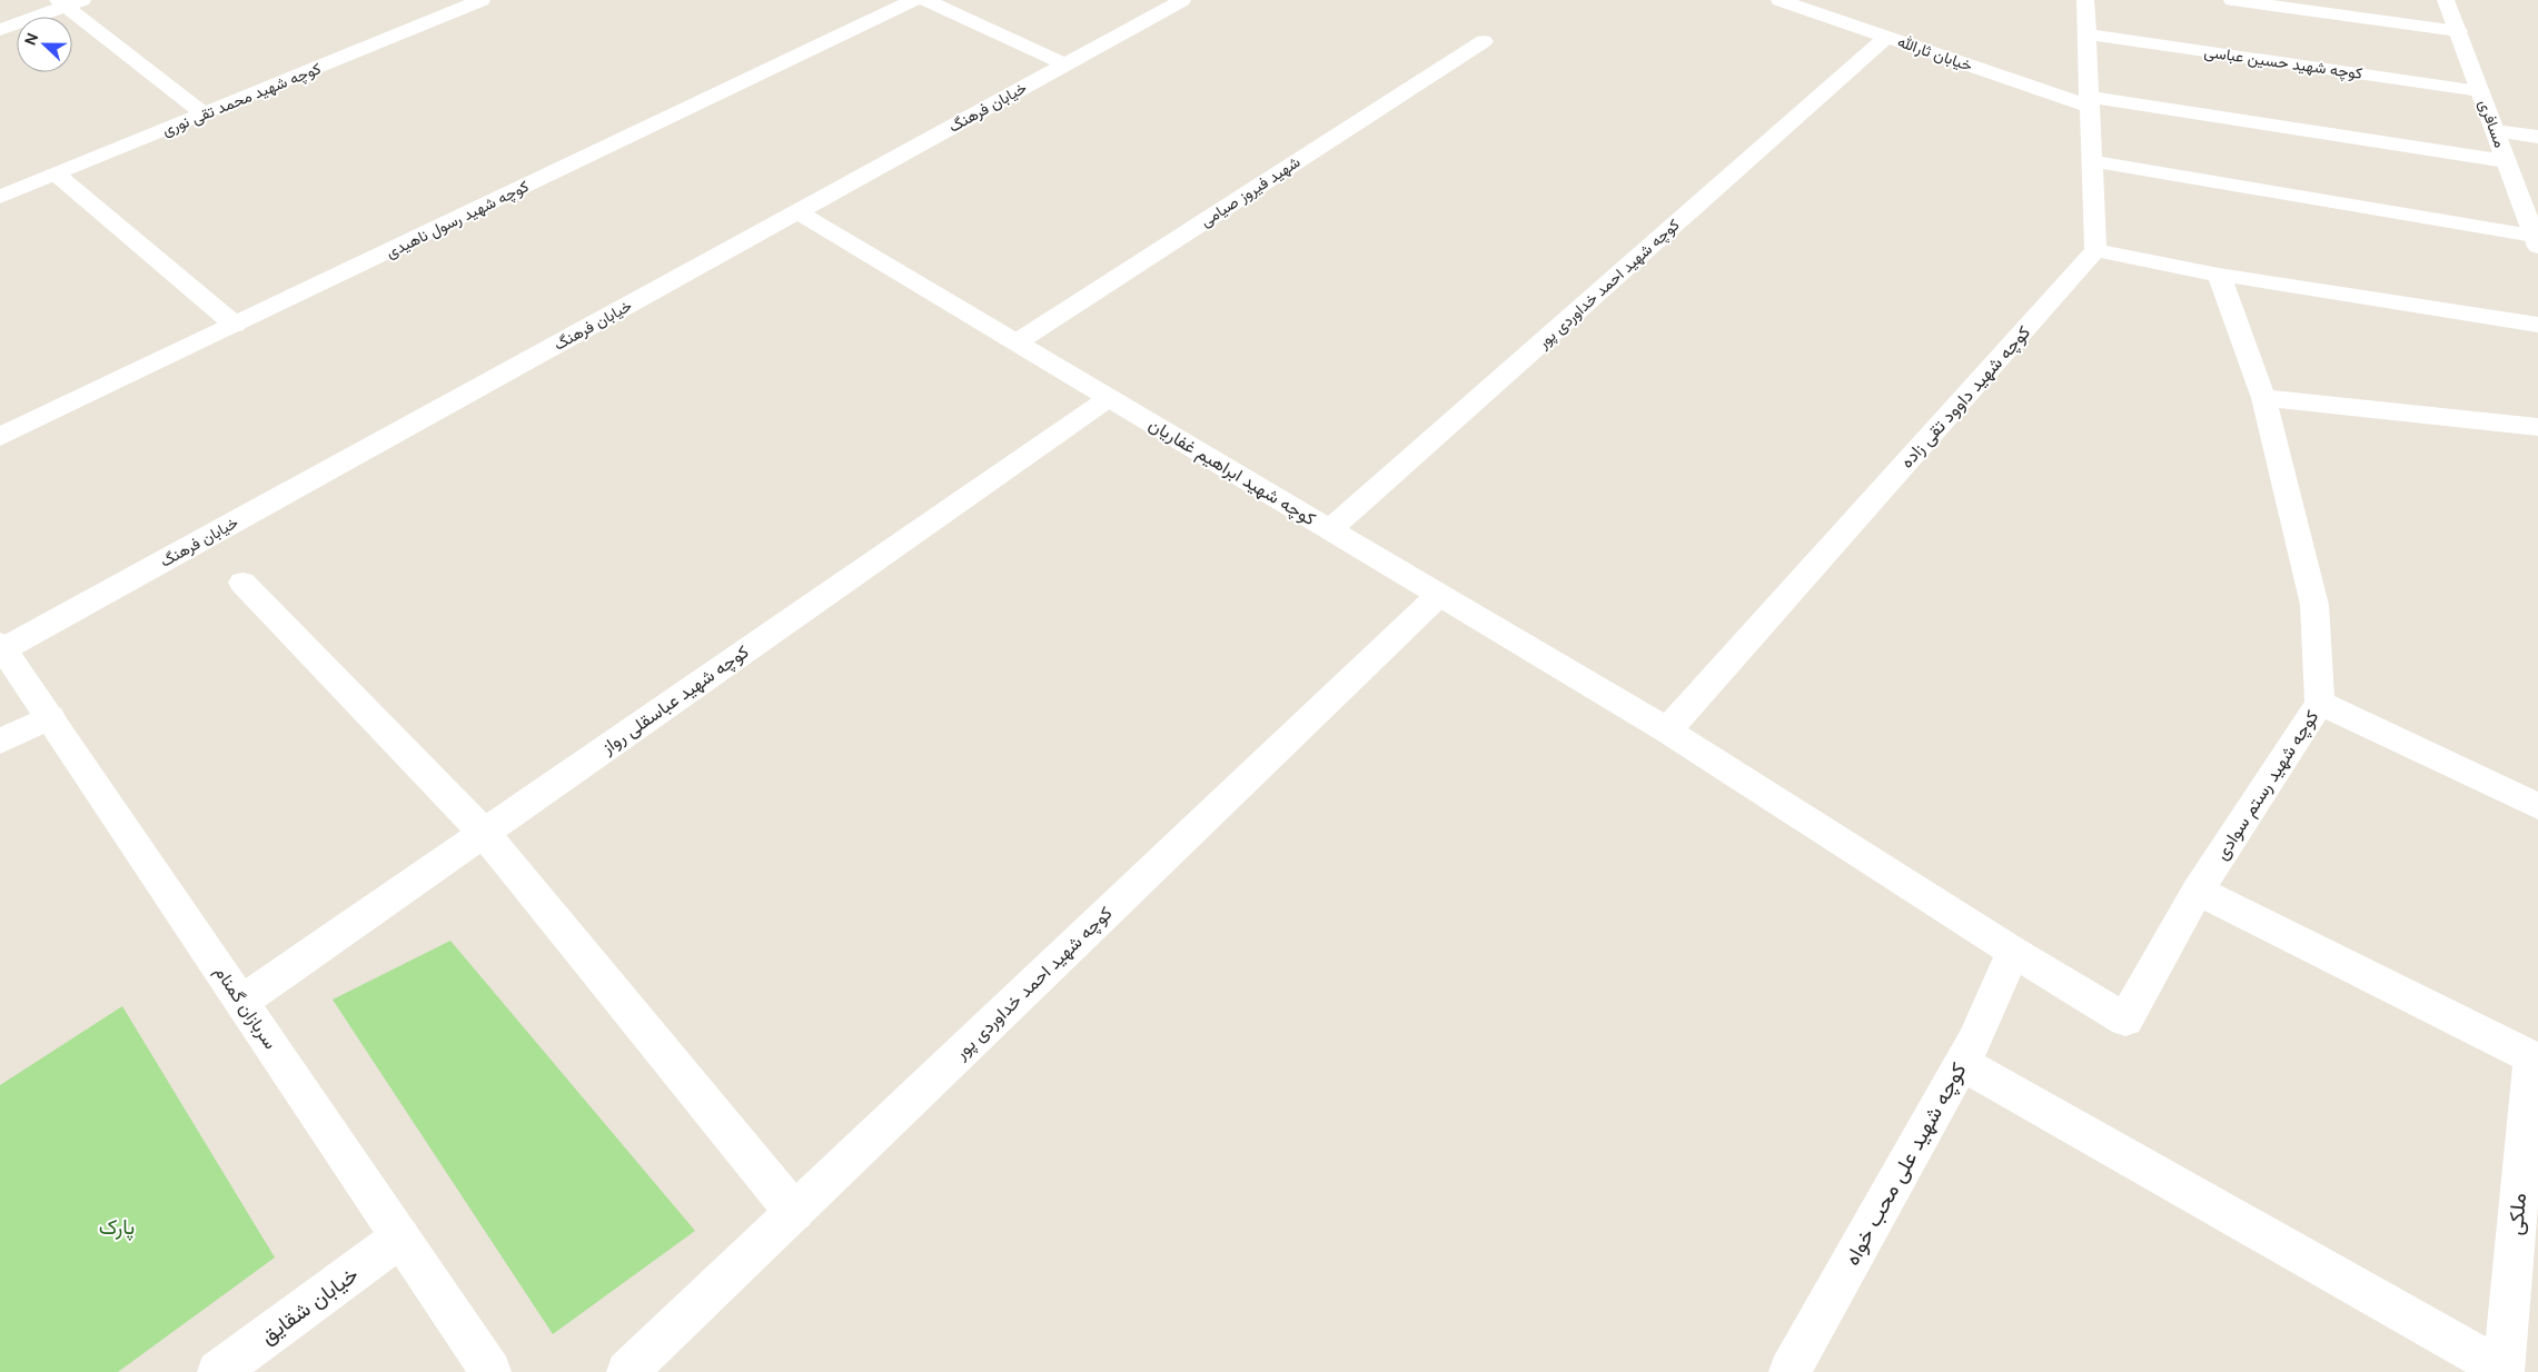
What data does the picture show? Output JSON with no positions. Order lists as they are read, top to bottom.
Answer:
{
  "streets": {
    "street": [
      "خیابان ثارالله",
      "کوچه شهید حسین عباسی",
      "کوچه شهید محمد تقی نوری",
      "خیابان فرهنگ",
      "مسافری",
      "شهید فیروز صیامی",
      "کوچه شهید رسول ناهیدی",
      "کوچه شهید احمد خداوردی پور",
      "کوچه شهید داوود تقی زاده",
      "کوچه شهید ابراهیم غفاریان",
      "کوچه شهید عباسقلی رواز",
      "کوچه شهید رستم سوادی",
      "سربازان گمنام",
      "کوچه شهید علی محب خواه",
      "ملکی",
      "خیابان شقایق"
    ]
  },
  "crossings": [
    ["خیابان ثارالله", "مسافری"],
    ["خیابان ثارالله", "کوچه شهید احمد خداوردی پور"],
    ["کوچه شهید حسین عباسی", "مسافری"],
    ["خیابان فرهنگ", "کوچه شهید ابراهیم غفاریان"],
    ["خیابان فرهنگ", "سربازان گمنام"],
    ["شهید فیروز صیامی", "کوچه شهید ابراهیم غفاریان"],
    ["کوچه شهید احمد خداوردی پور", "کوچه شهید ابراهیم غفاریان"],
    ["کوچه شهید داوود تقی زاده", "کوچه شهید ابراهیم غفاریان"],
    ["کوچه شهید ابراهیم غفاریان", "کوچه شهید عباسقلی رواز"],
    ["کوچه شهید ابراهیم غفاریان", "کوچه شهید رستم سوادی"],
    ["کوچه شهید ابراهیم غفاریان", "کوچه شهید علی محب خواه"],
    ["کوچه شهید عباسقلی رواز", "سربازان گمنام"],
    ["سربازان گمنام", "خیابان شقایق"]
  ],
  "parks": ["پارک"],
  "north": "left"
}
